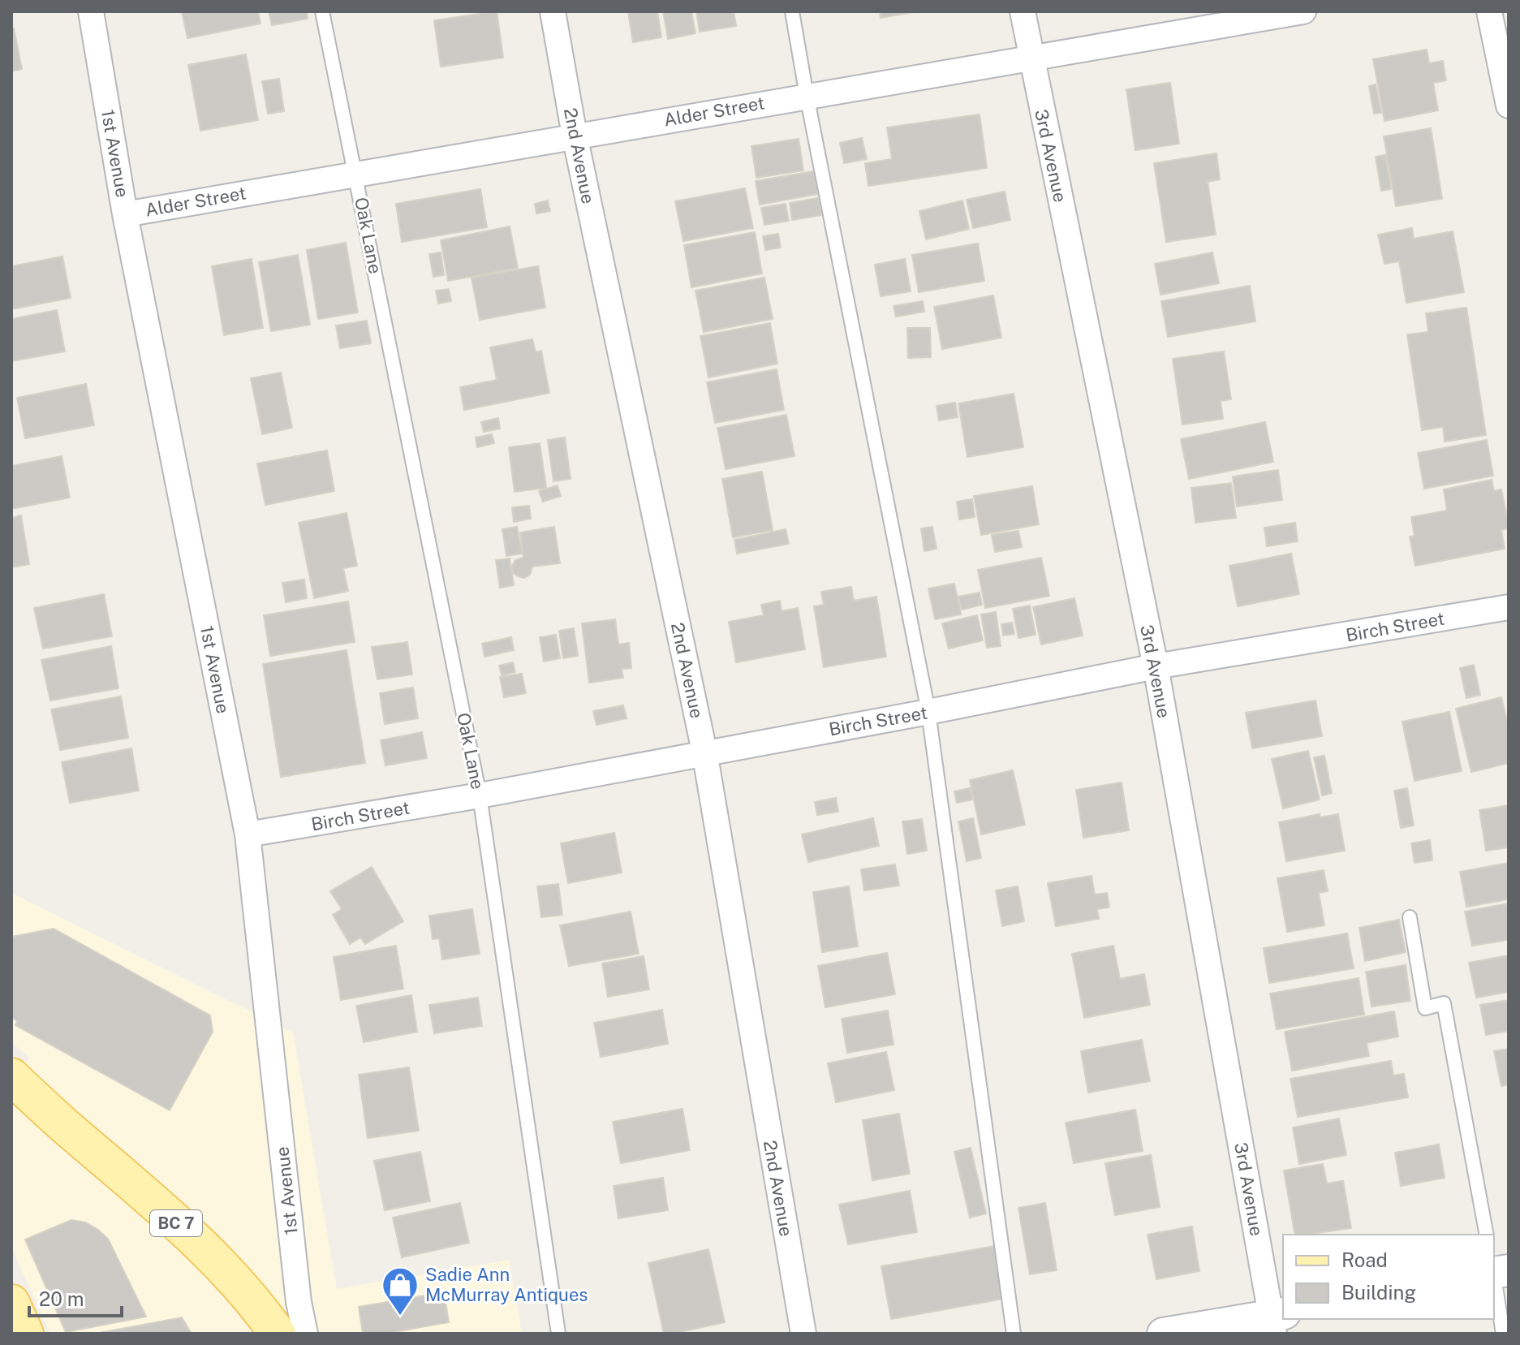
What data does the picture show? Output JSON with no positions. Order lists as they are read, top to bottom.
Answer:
{
  "streets": {
    "main road": ["BC 7"],
    "street": [
      "Alder Street",
      "1st Avenue",
      "2nd Avenue",
      "3rd Avenue",
      "Birch Street"
    ],
    "lane": ["Oak Lane"]
  },
  "crossings": [
    ["Alder Street", "1st Avenue"],
    ["Alder Street", "2nd Avenue"],
    ["Alder Street", "3rd Avenue"],
    ["Alder Street", "Oak Lane"],
    ["1st Avenue", "Birch Street"],
    ["2nd Avenue", "Birch Street"],
    ["3rd Avenue", "Birch Street"],
    ["Oak Lane", "Birch Street"]
  ],
  "places": {
    "shop": ["Sadie Ann McMurray Antiques"]
  },
  "legend": ["Road", "Building"],
  "scale_bar": "20 m"
}
